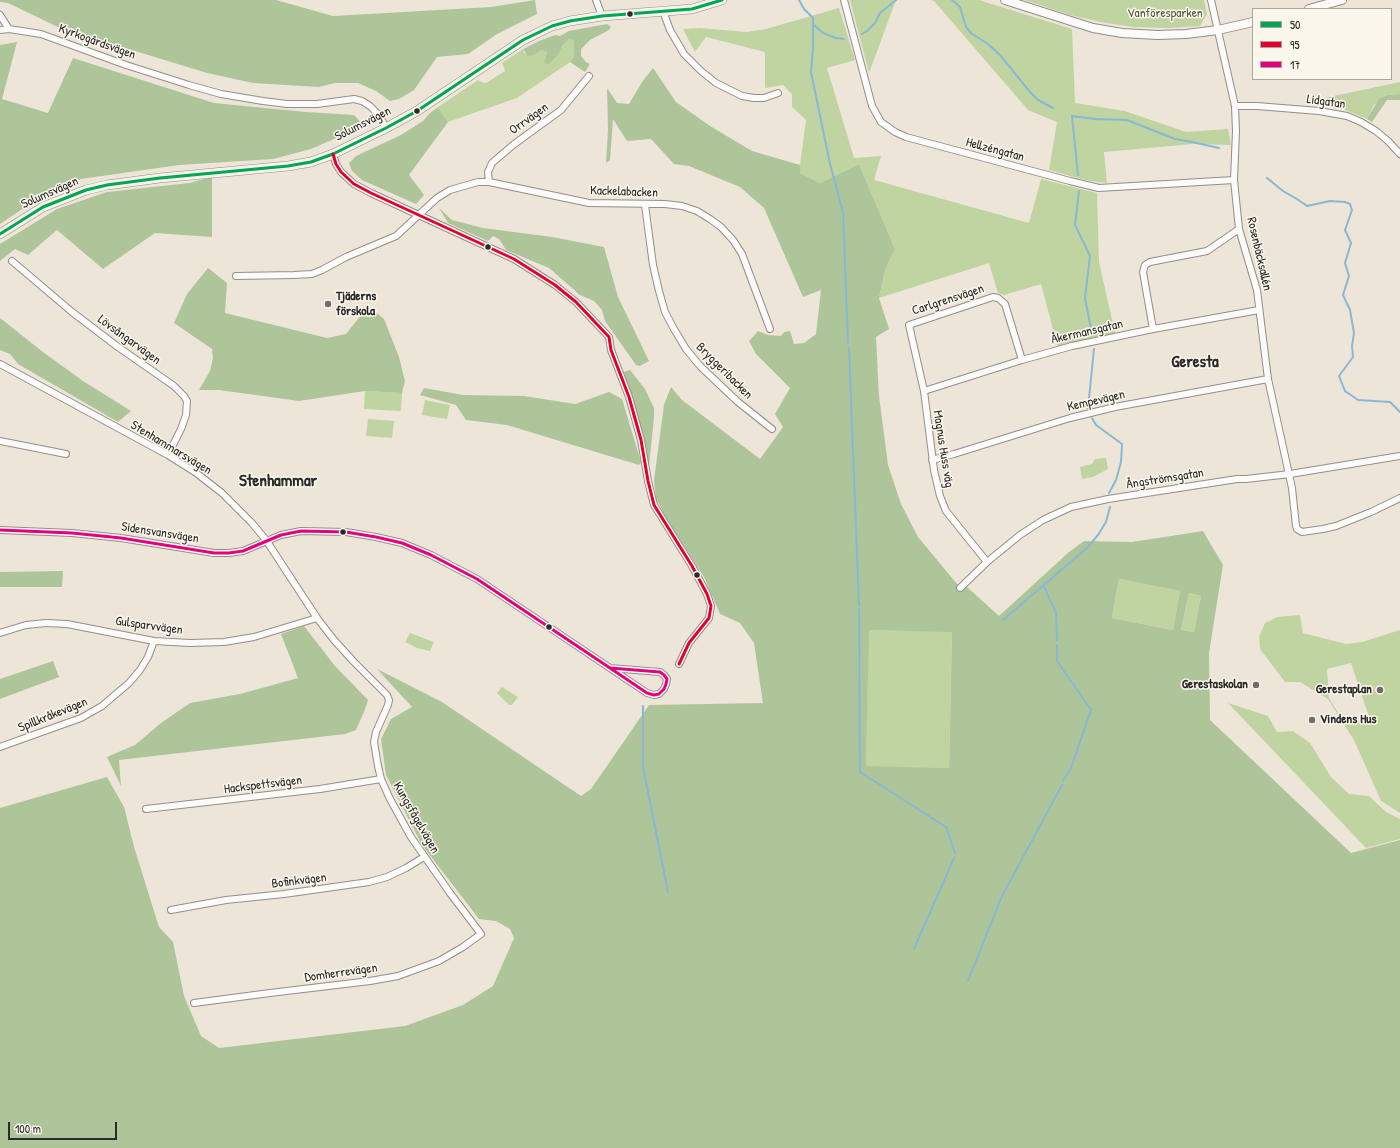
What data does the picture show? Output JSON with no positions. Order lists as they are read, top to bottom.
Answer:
{
  "streets": {
    "main road": ["Solumsvägen"],
    "street": [
      "Kyrkogårdsvägen",
      "Lidgatan",
      "Orrvägen",
      "Hellzéngatan",
      "Kackelabacken",
      "Rosenbäcksallén",
      "Carlgrensvägen",
      "Åkermansgatan",
      "Lövsångarvägen",
      "Bryggeribacken",
      "Kempevägen",
      "Stenhammarsvägen",
      "Magnus Huss väg",
      "Ångströmsgatan",
      "Sidensvansvägen",
      "Gulsparvvägen",
      "Spillkråkevägen",
      "Hackspettsvägen",
      "Kungsfågelvägen",
      "Bofinkvägen",
      "Domherrevägen"
    ]
  },
  "crossings": [
    ["Kyrkogårdsvägen", "Solumsvägen"],
    ["Lidgatan", "Rosenbäcksallén"],
    ["Orrvägen", "Kackelabacken"],
    ["Hellzéngatan", "Rosenbäcksallén"],
    ["Kackelabacken", "Bryggeribacken"],
    ["Rosenbäcksallén", "Åkermansgatan"],
    ["Rosenbäcksallén", "Kempevägen"],
    ["Rosenbäcksallén", "Ångströmsgatan"],
    ["Carlgrensvägen", "Åkermansgatan"],
    ["Carlgrensvägen", "Magnus Huss väg"],
    ["Åkermansgatan", "Magnus Huss väg"],
    ["Lövsångarvägen", "Stenhammarsvägen"],
    ["Kempevägen", "Magnus Huss väg"],
    ["Stenhammarsvägen", "Sidensvansvägen"],
    ["Stenhammarsvägen", "Gulsparvvägen"],
    ["Stenhammarsvägen", "Kungsfågelvägen"],
    ["Magnus Huss väg", "Ångströmsgatan"],
    ["Gulsparvvägen", "Spillkråkevägen"],
    ["Hackspettsvägen", "Kungsfågelvägen"],
    ["Kungsfågelvägen", "Bofinkvägen"],
    ["Kungsfågelvägen", "Domherrevägen"]
  ],
  "districts": ["Geresta", "Stenhammar"],
  "parks": ["Vanföresparken"],
  "places": [
    "Tjäderns förskola",
    "Gerestaskolan",
    "Gerestaplan",
    "Vindens Hus"
  ],
  "lines": ["transit line 50", "transit line 95", "transit line 17"],
  "legend": ["50", "95", "17"],
  "scale_bar": "100 m"
}
